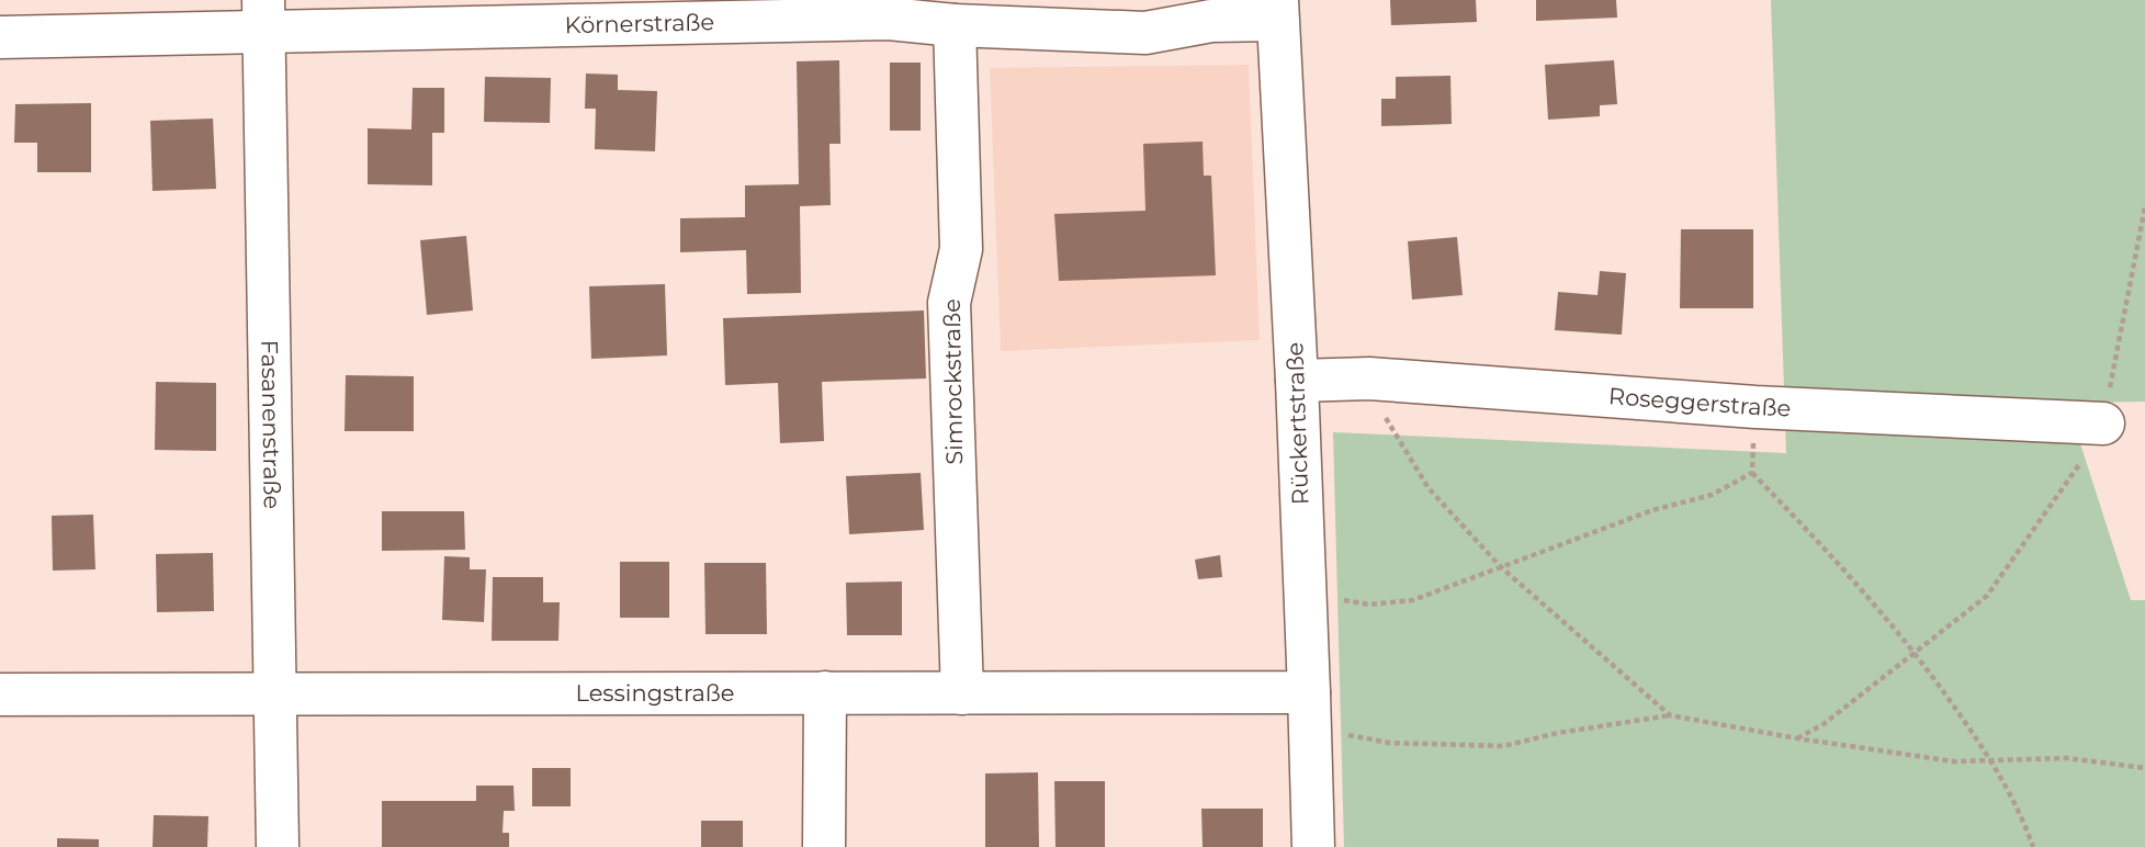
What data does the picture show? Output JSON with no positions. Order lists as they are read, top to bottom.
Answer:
{
  "streets": {
    "street": [
      "Körnerstraße",
      "Simrockstraße",
      "Roseggerstraße",
      "Fasanenstraße",
      "Rückertstraße",
      "Lessingstraße"
    ]
  },
  "crossings": [
    ["Körnerstraße", "Simrockstraße"],
    ["Körnerstraße", "Fasanenstraße"],
    ["Körnerstraße", "Rückertstraße"],
    ["Simrockstraße", "Lessingstraße"],
    ["Roseggerstraße", "Rückertstraße"],
    ["Fasanenstraße", "Lessingstraße"],
    ["Rückertstraße", "Lessingstraße"]
  ]
}
